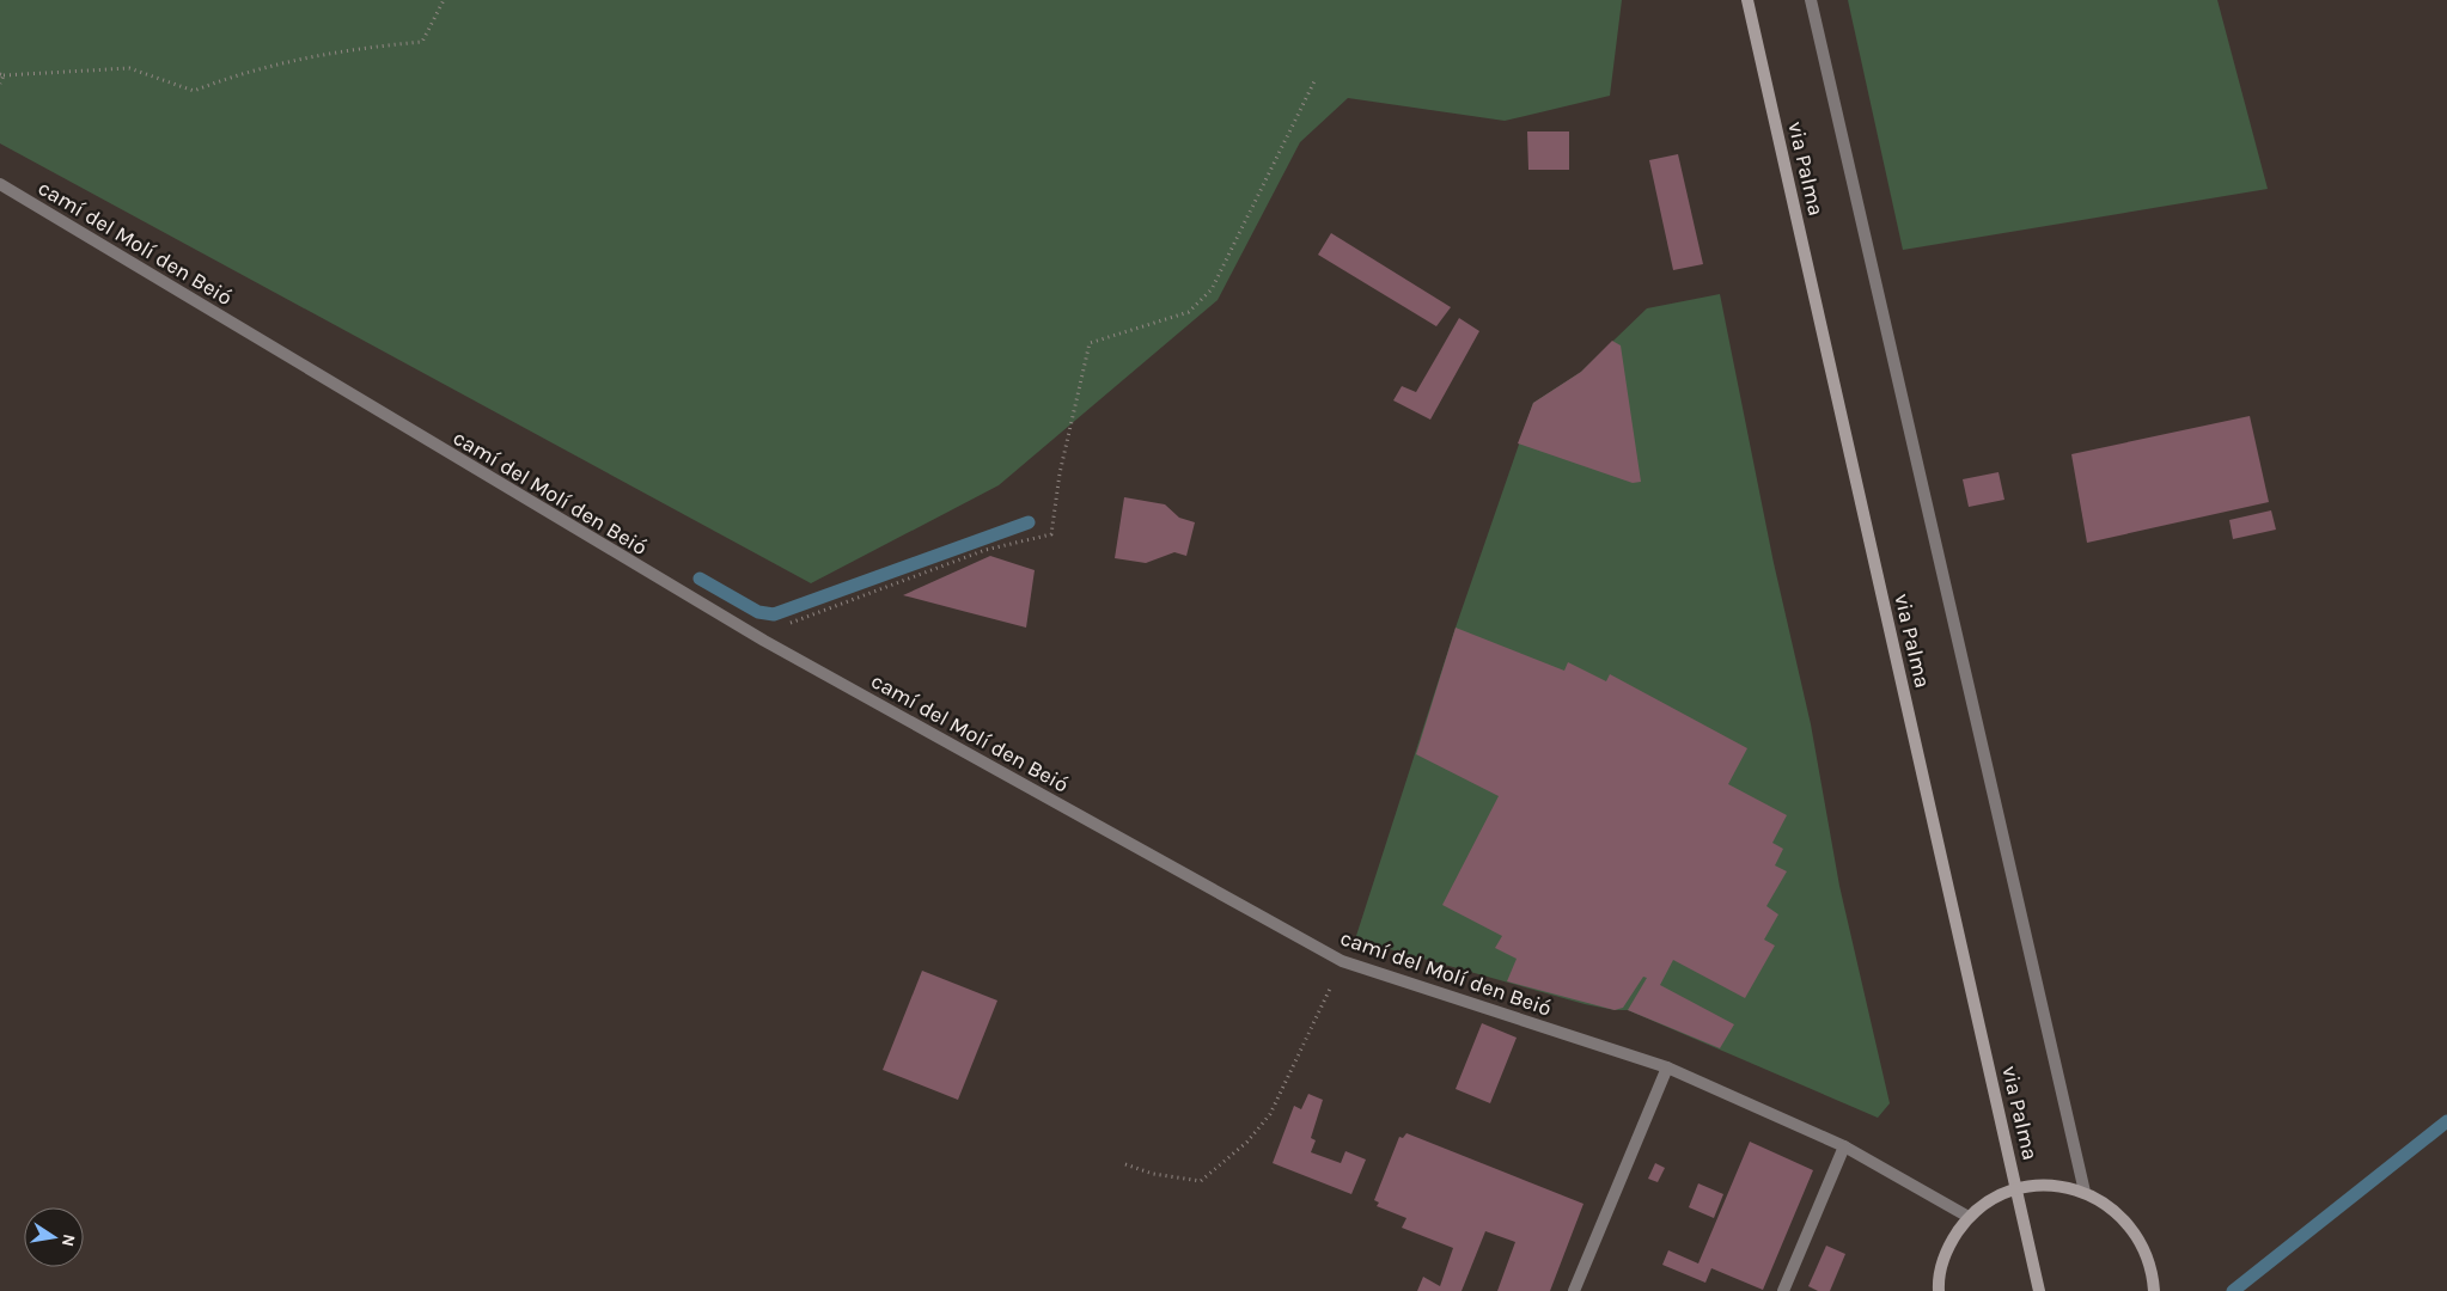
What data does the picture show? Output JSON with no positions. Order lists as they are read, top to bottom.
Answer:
{
  "streets": {
    "main road": ["via Palma"],
    "street": ["camí del Molí den Beió"]
  },
  "north": "right"
}
